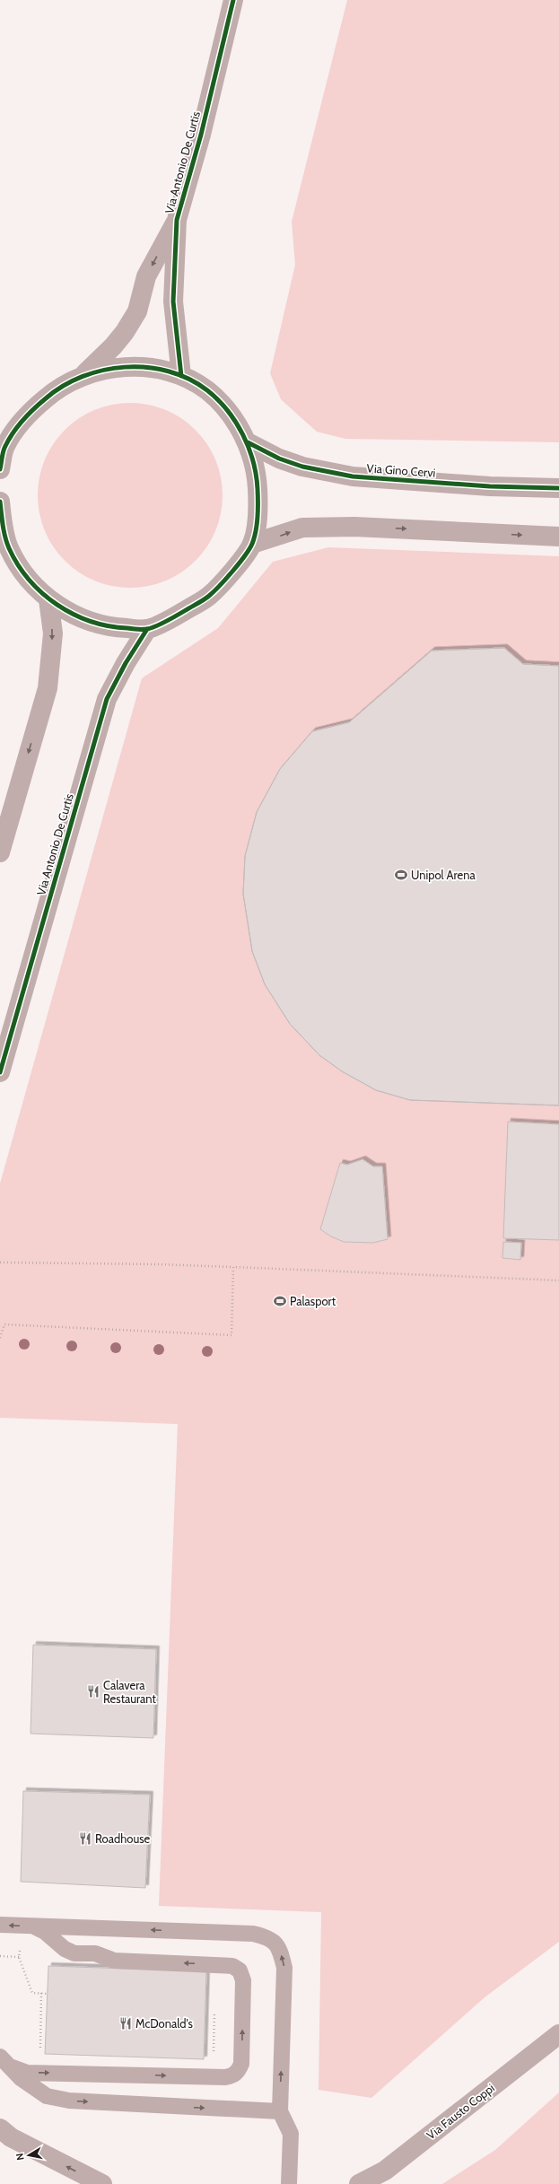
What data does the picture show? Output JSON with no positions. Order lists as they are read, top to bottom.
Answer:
{
  "streets": {
    "street": ["Via Antonio De Curtis", "Via Gino Cervi", "Via Fausto Coppi"]
  },
  "places": {
    "sports": ["Unipol Arena", "Palasport"],
    "restaurant": ["Calavera Restaurant", "Roadhouse", "McDonald's"]
  },
  "north": "left"
}
